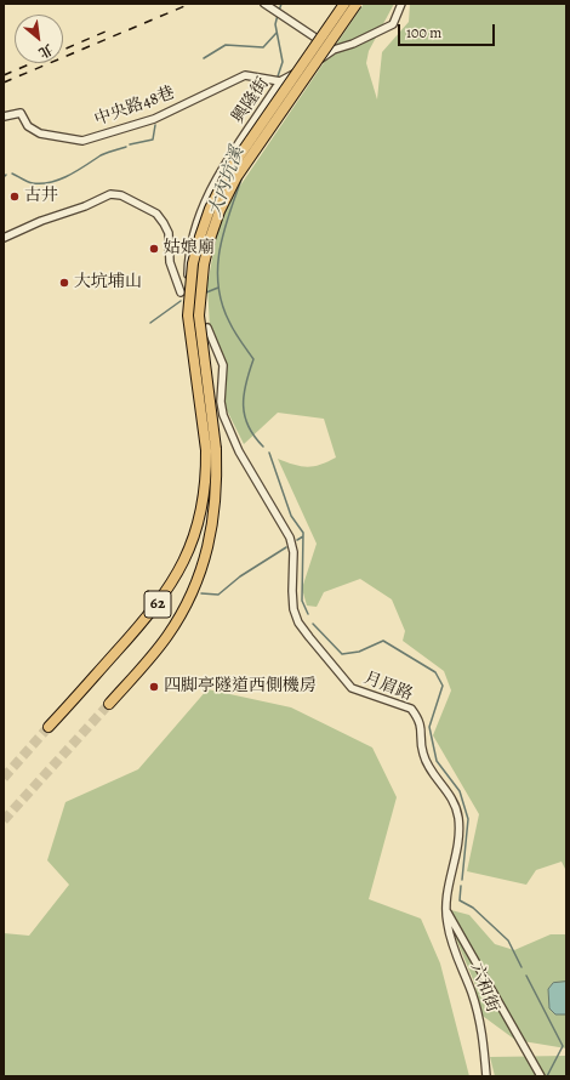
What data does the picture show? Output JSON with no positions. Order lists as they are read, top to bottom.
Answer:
{
  "streets": {
    "highway": ["62"],
    "street": [
      "興隆街",
      "中央路48巷",
      "月眉路",
      "六和街"
    ]
  },
  "crossings": [
    ["興隆街", "中央路48巷"],
    ["月眉路", "六和街"]
  ],
  "water": ["大內坑溪"],
  "places": [
    "古井",
    "姑娘廟",
    "大坑埔山",
    "四脚亭隧道西側機房"
  ],
  "scale_bar": "100 m",
  "north": "bottom right"
}
